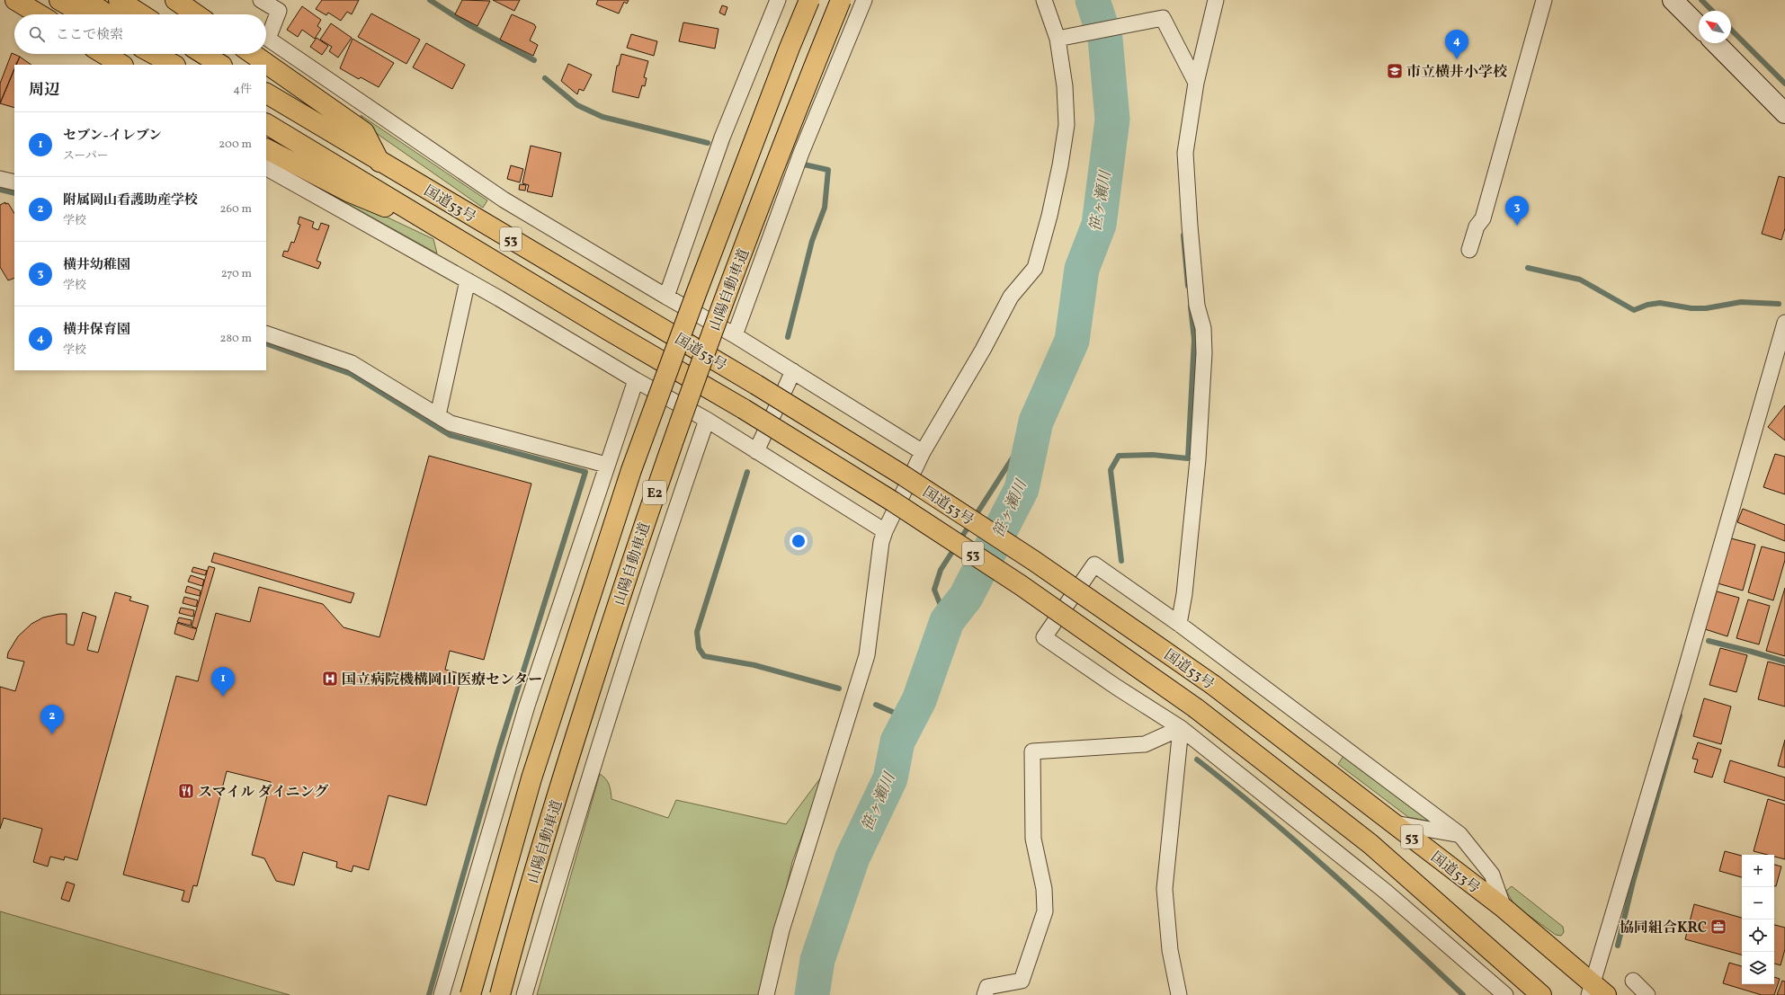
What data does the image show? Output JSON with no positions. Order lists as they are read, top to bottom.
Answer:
{
  "streets": {
    "highway": [
      "国道53号",
      "53",
      "山陽自動車道",
      "E2"
    ]
  },
  "crossings": [
    ["国道53号", "53"]
  ],
  "water": ["笹ヶ瀬川"],
  "places": {
    "school or university": ["市立横井小学校"],
    "hospital": ["国立病院機構岡山医療センター"],
    "restaurant": ["スマイル ダイニング"],
    "office": ["協同組合KRC"]
  },
  "north": "top left",
  "page": {
    "search": "ここで検索",
    "pins": [
      "4",
      "3",
      "1",
      "2"
    ],
    "heading": ["周辺", "4件"],
    "list": [
      {
        "mark": "1",
        "name": "セブン-イレブン",
        "note": "スーパー",
        "value": "200 m"
      },
      {
        "mark": "2",
        "name": "附属岡山看護助産学校",
        "note": "学校",
        "value": "260 m"
      },
      {
        "mark": "3",
        "name": "横井幼稚園",
        "note": "学校",
        "value": "270 m"
      },
      {
        "mark": "4",
        "name": "横井保育園",
        "note": "学校",
        "value": "280 m"
      }
    ],
    "map_buttons": ["+", "−"]
  }
}
